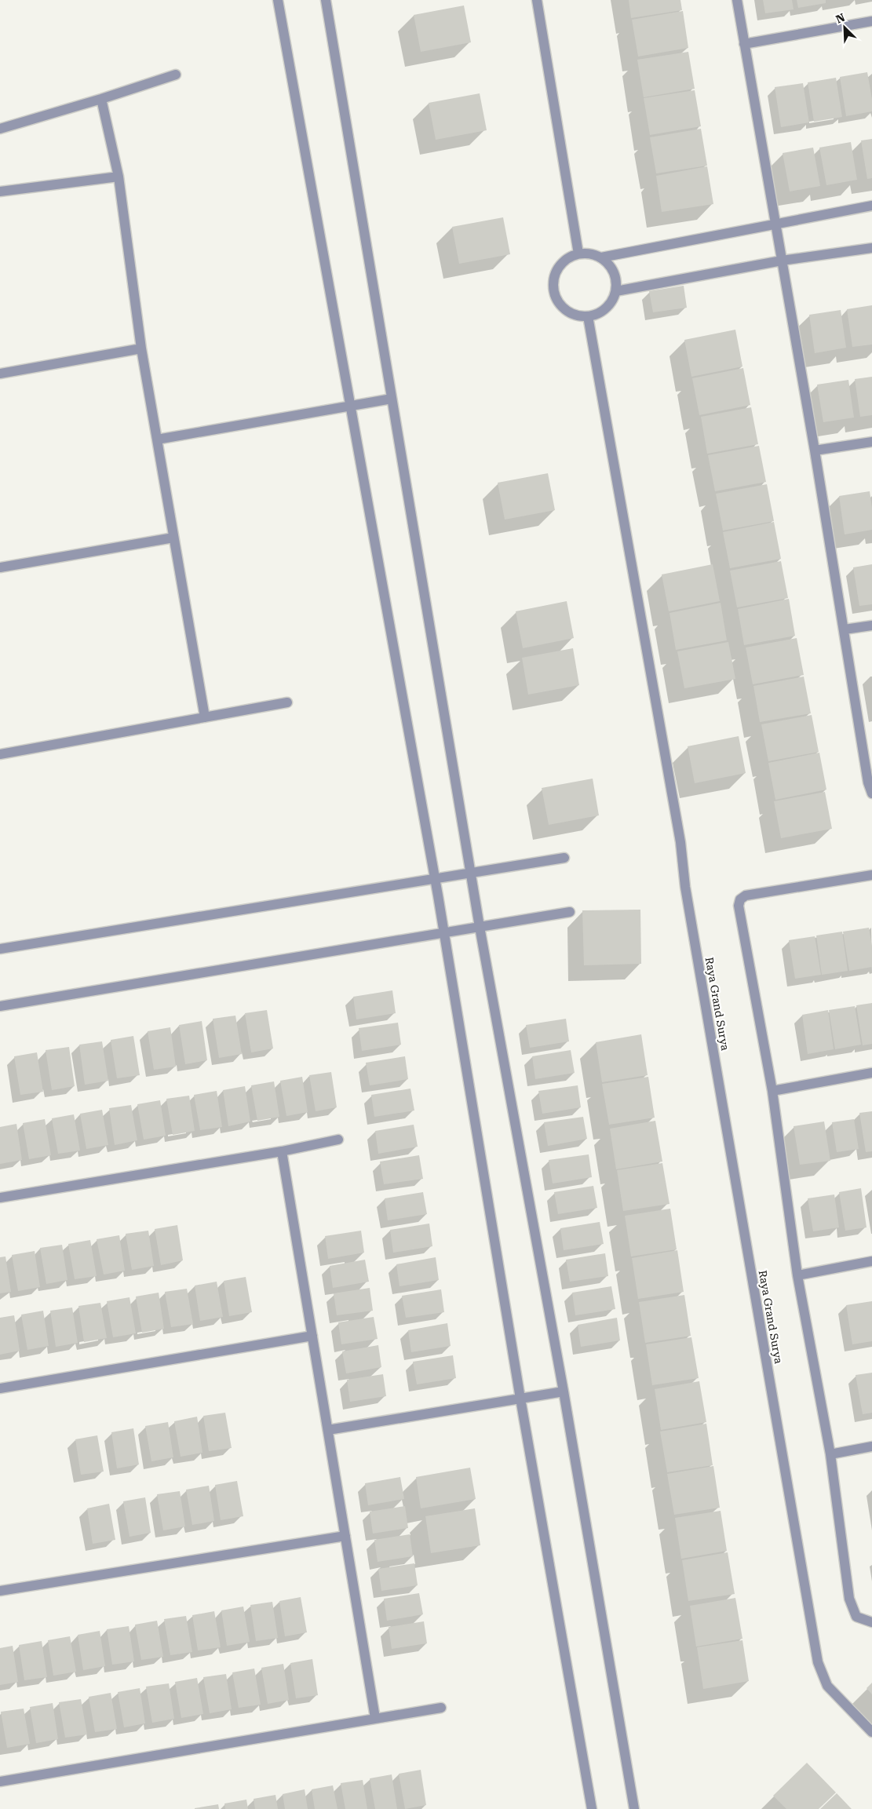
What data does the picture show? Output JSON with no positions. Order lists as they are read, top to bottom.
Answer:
{
  "streets": {
    "street": ["Raya Grand Surya"]
  },
  "north": "top left"
}
